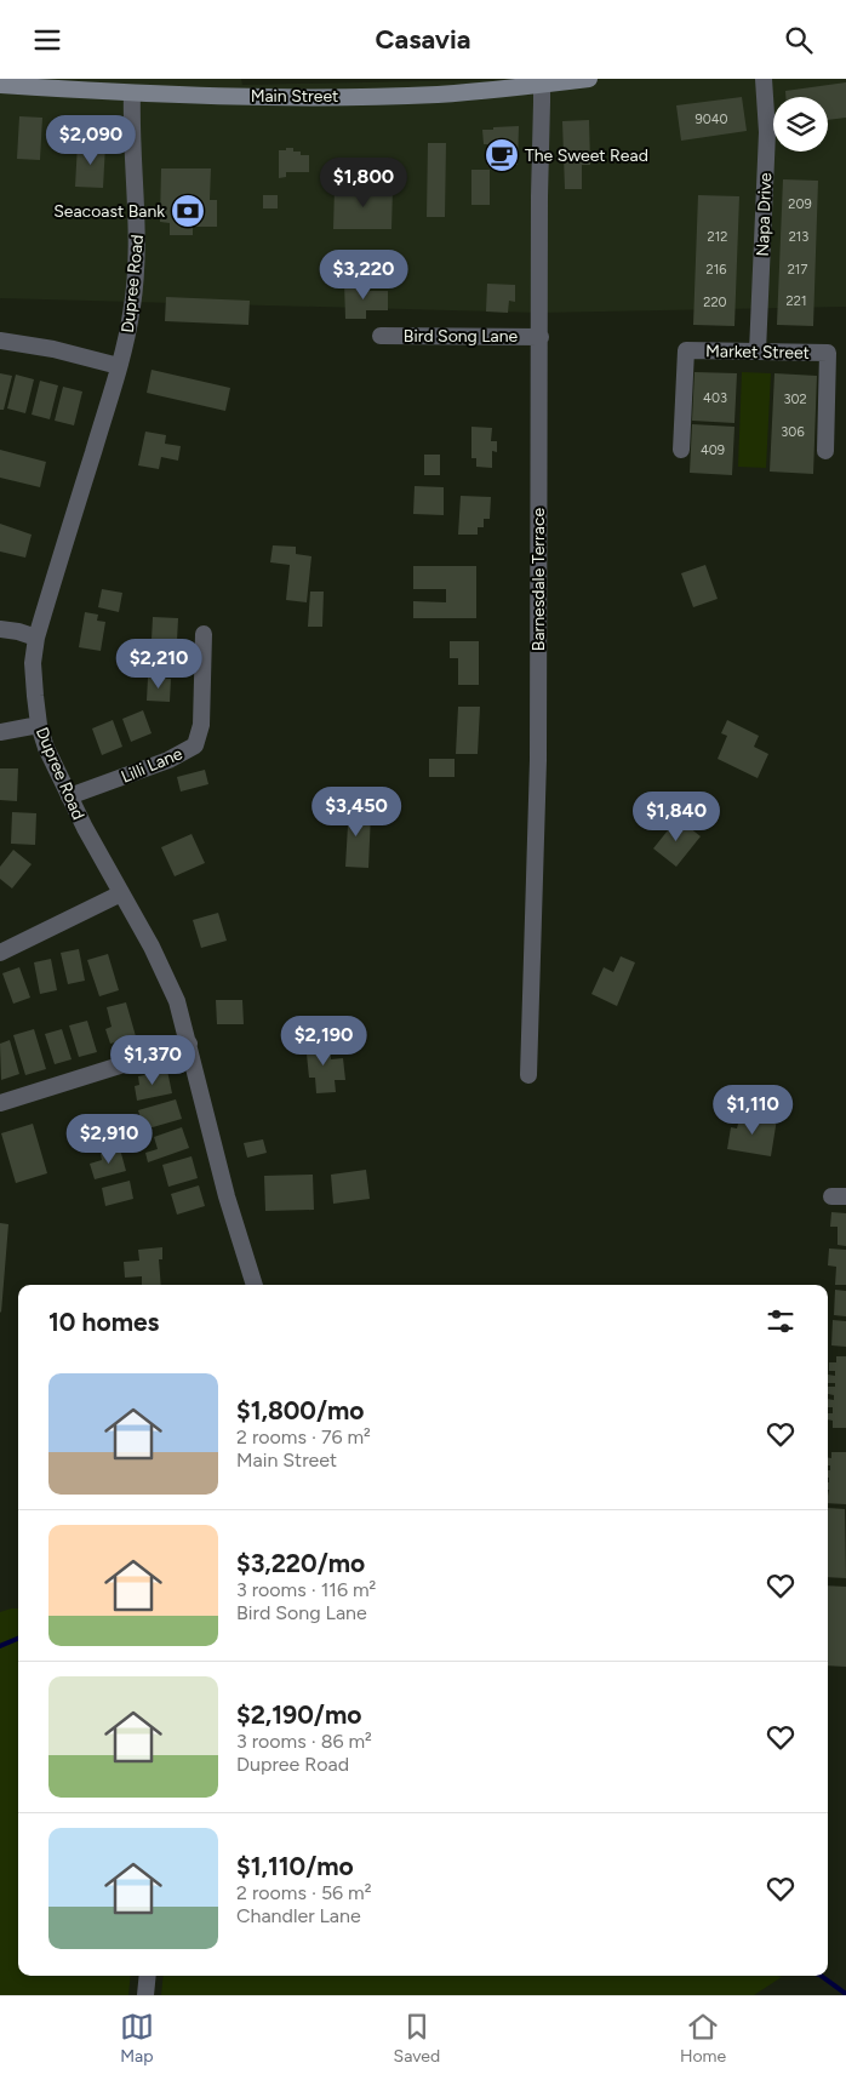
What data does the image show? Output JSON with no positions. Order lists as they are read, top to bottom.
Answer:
{
  "streets": {
    "main road": ["Main Street"],
    "street": [
      "Napa Drive",
      "Dupree Road",
      "Bird Song Lane",
      "Market Street",
      "Barnesdale Terrace",
      "Lilli Lane"
    ]
  },
  "crossings": [
    ["Main Street", "Dupree Road"],
    ["Main Street", "Barnesdale Terrace"],
    ["Napa Drive", "Market Street"],
    ["Dupree Road", "Lilli Lane"],
    ["Bird Song Lane", "Barnesdale Terrace"]
  ],
  "places": {
    "cafe": ["The Sweet Read"],
    "bank": ["Seacoast Bank"]
  },
  "house_numbers": [
    "9040",
    "209",
    "212",
    "213",
    "216",
    "217",
    "221",
    "220",
    "403",
    "302",
    "306",
    "409"
  ],
  "page": {
    "header": "Casavia",
    "price": [
      "$2,090",
      "$1,800",
      "$3,220",
      "$2,210",
      "$3,450",
      "$1,840",
      "$2,190",
      "$1,370",
      "$1,110",
      "$2,910"
    ],
    "heading": "10 homes",
    "list": [
      {
        "name": "$1,800/mo",
        "note": "2 rooms · 76 m² · Main Street"
      },
      {
        "name": "$3,220/mo",
        "note": "3 rooms · 116 m² · Bird Song Lane"
      },
      {
        "name": "$2,190/mo",
        "note": "3 rooms · 86 m² · Dupree Road"
      },
      {
        "name": "$1,110/mo",
        "note": "2 rooms · 56 m² · Chandler Lane"
      }
    ],
    "tabs": ["Map", "Saved", "Home"]
  }
}
